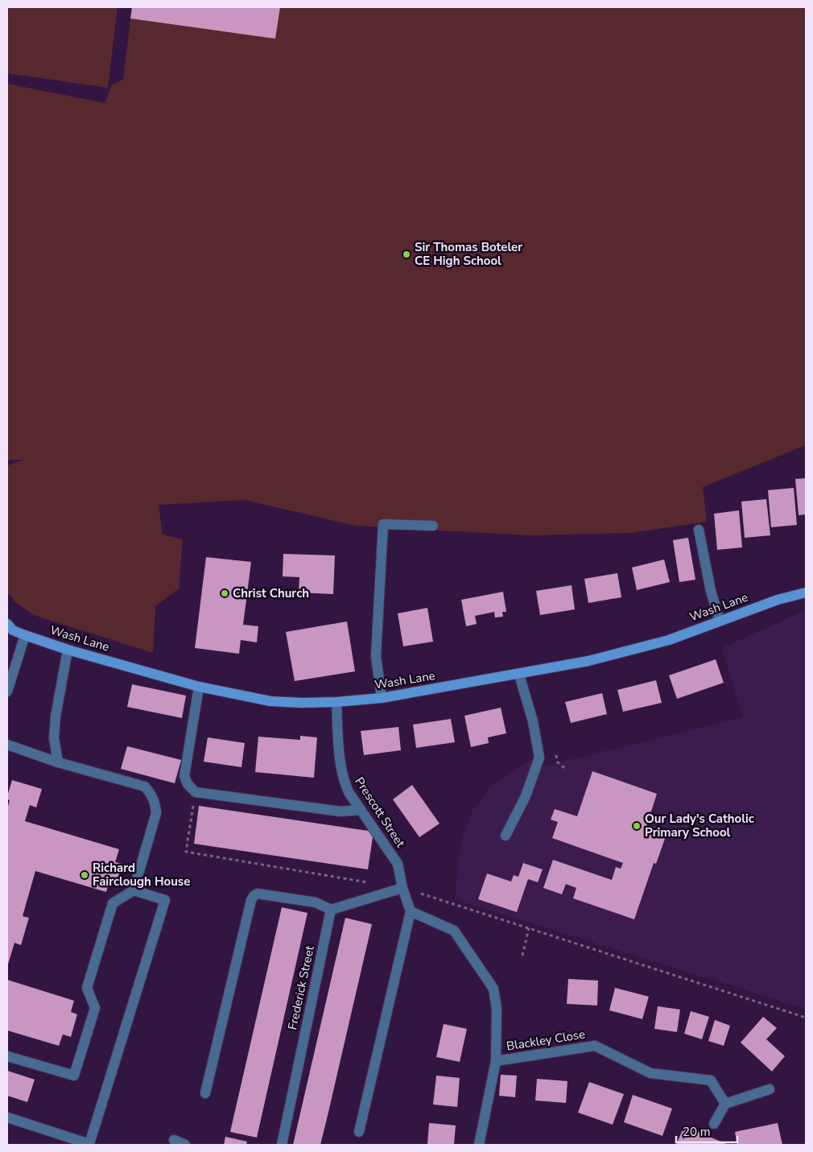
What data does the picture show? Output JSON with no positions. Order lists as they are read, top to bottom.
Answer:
{
  "streets": {
    "street": [
      "Wash Lane",
      "Prescott Street",
      "Frederick Street",
      "Blackley Close"
    ]
  },
  "crossings": [
    ["Wash Lane", "Prescott Street"]
  ],
  "places": [
    "Sir Thomas Boteler CE High School",
    "Christ Church",
    "Our Lady's Catholic Primary School",
    "Richard Fairclough House"
  ],
  "scale_bar": "20 m"
}
